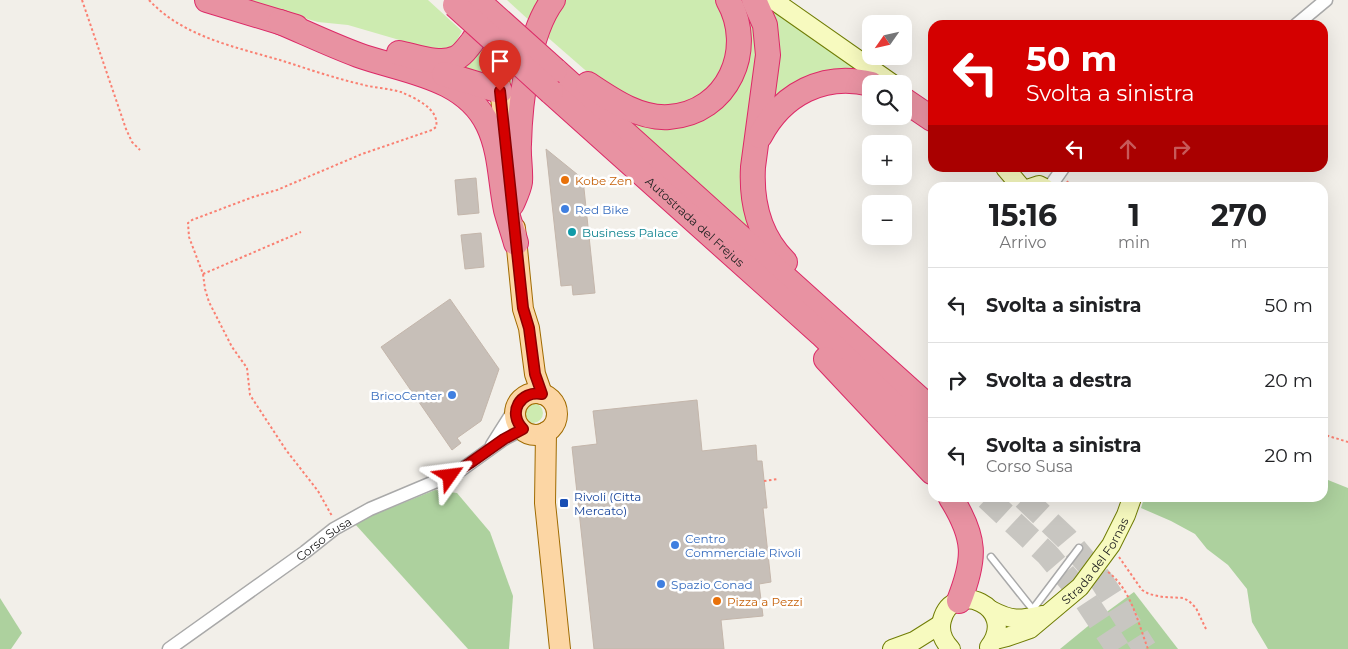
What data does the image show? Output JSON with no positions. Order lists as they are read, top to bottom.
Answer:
{
  "streets": {
    "highway": ["Autostrada del Frejus"],
    "street": ["Corso Susa", "Strada del Fornas"]
  },
  "places": {
    "other": [
      "Kobe Zen",
      "Red Bike",
      "Business Palace",
      "BricoCenter",
      "Centro Commerciale Rivoli",
      "Spazio Conad",
      "Pizza a Pezzi"
    ],
    "transit": ["Rivoli (Citta Mercato)"]
  },
  "north": "bottom left",
  "page": {
    "map_buttons": ["+", "−"],
    "turn": ["50 m", "Svolta a sinistra"],
    "eta": [
      "15:16",
      "Arrivo",
      "1",
      "min",
      "270",
      "m"
    ],
    "list": [
      {
        "name": "Svolta a sinistra",
        "value": "50 m"
      },
      {
        "name": "Svolta a destra",
        "value": "20 m"
      },
      {
        "name": "Svolta a sinistra",
        "note": "Corso Susa",
        "value": "20 m"
      }
    ]
  }
}
